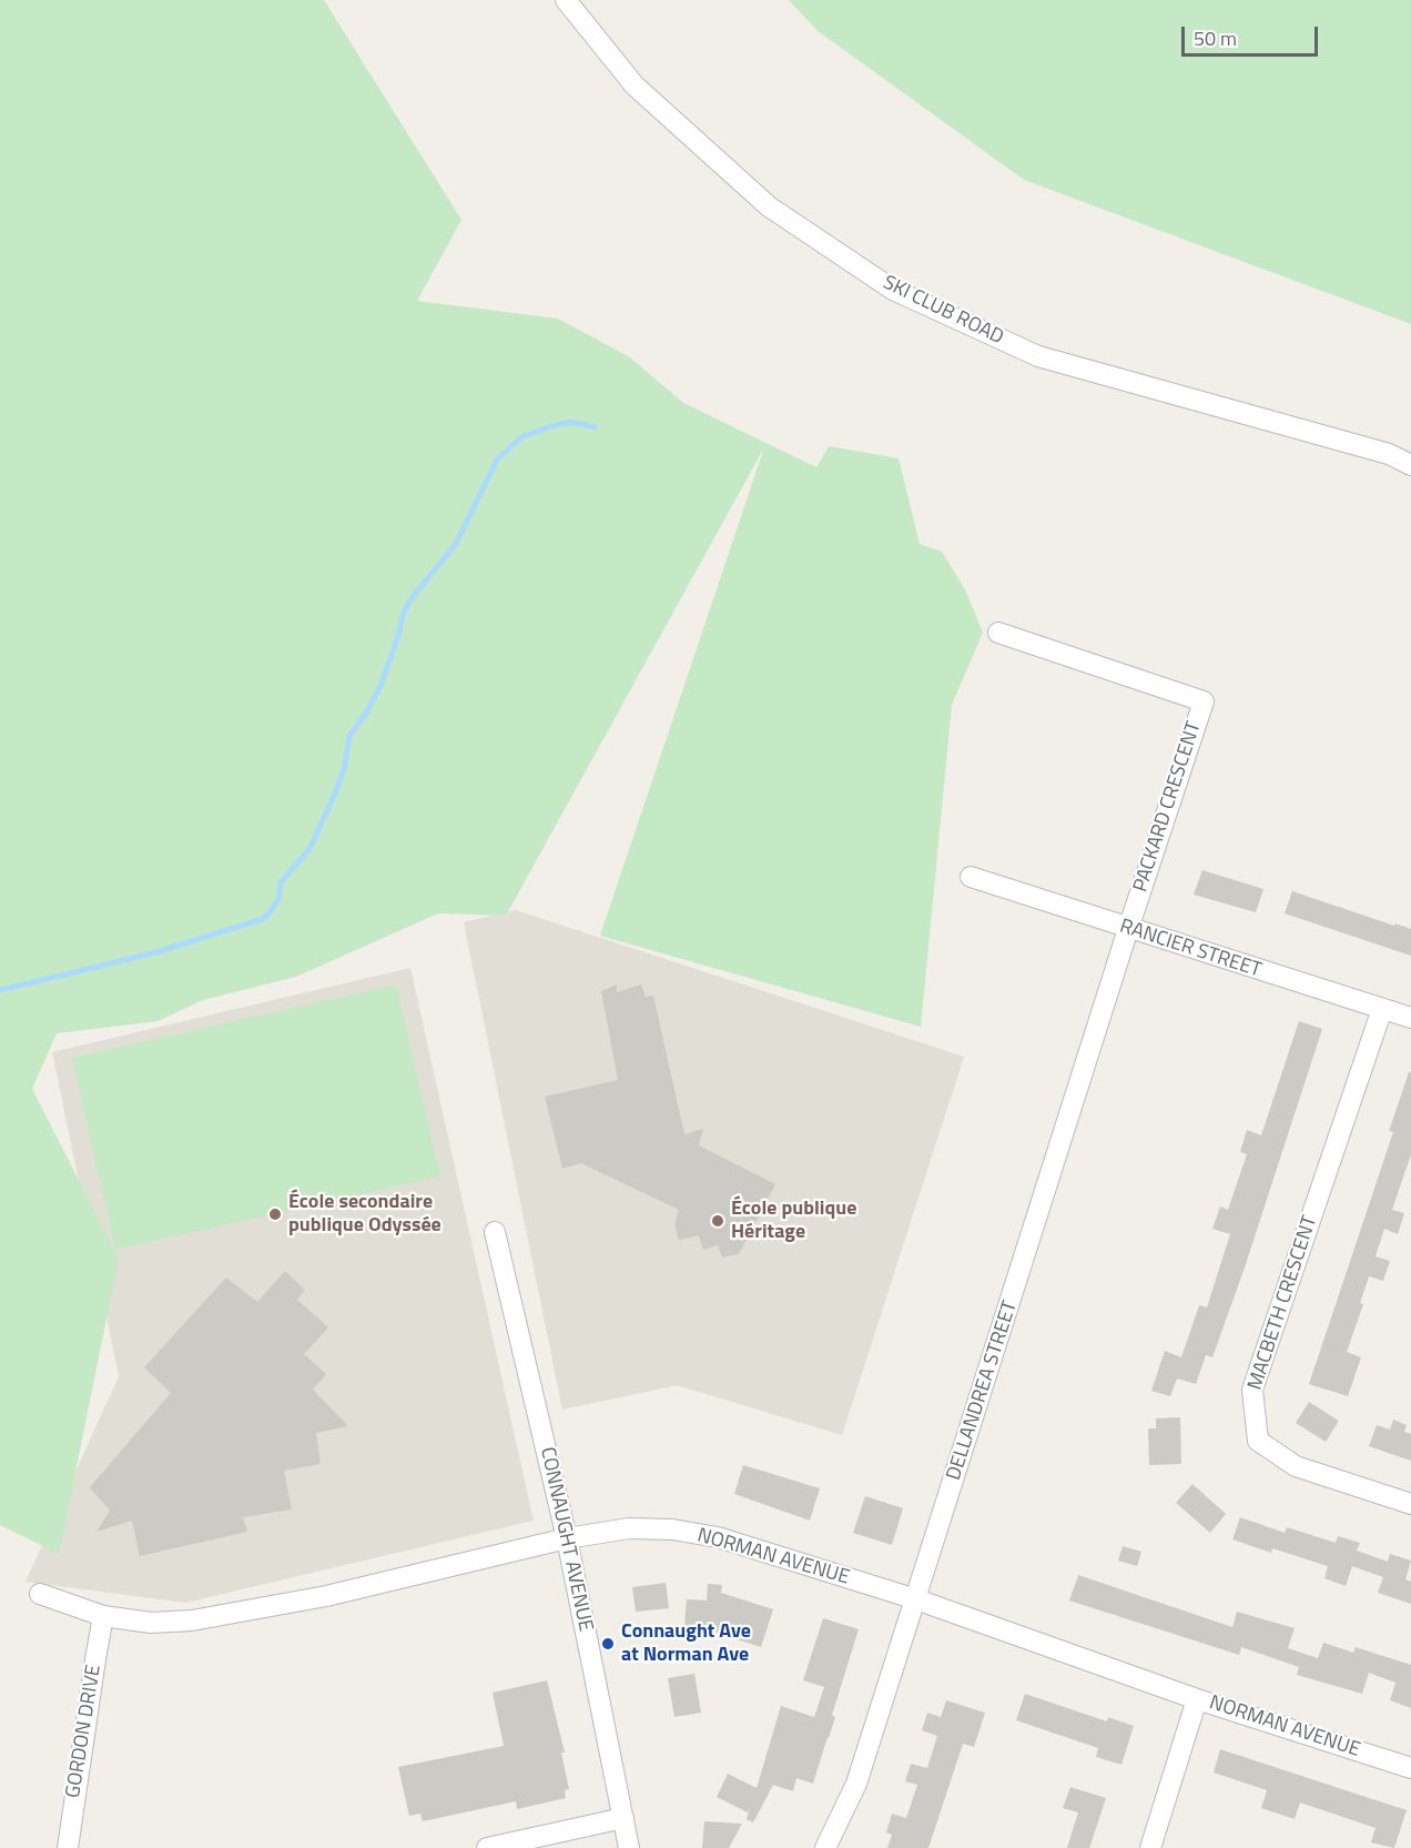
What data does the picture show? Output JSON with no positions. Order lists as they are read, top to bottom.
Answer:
{
  "streets": {
    "street": [
      "SKI CLUB ROAD",
      "PACKARD CRESCENT",
      "RANCIER STREET",
      "MACBETH CRESCENT",
      "DELLANDREA STREET",
      "CONNAUGHT AVENUE",
      "NORMAN AVENUE",
      "GORDON DRIVE"
    ]
  },
  "crossings": [
    ["PACKARD CRESCENT", "RANCIER STREET"],
    ["PACKARD CRESCENT", "DELLANDREA STREET"],
    ["RANCIER STREET", "MACBETH CRESCENT"],
    ["RANCIER STREET", "DELLANDREA STREET"],
    ["DELLANDREA STREET", "NORMAN AVENUE"],
    ["CONNAUGHT AVENUE", "NORMAN AVENUE"],
    ["NORMAN AVENUE", "GORDON DRIVE"]
  ],
  "places": ["École secondaire publique Odyssée", "École publique Héritage", "Connaught Ave at Norman Ave"],
  "scale_bar": "50 m"
}
